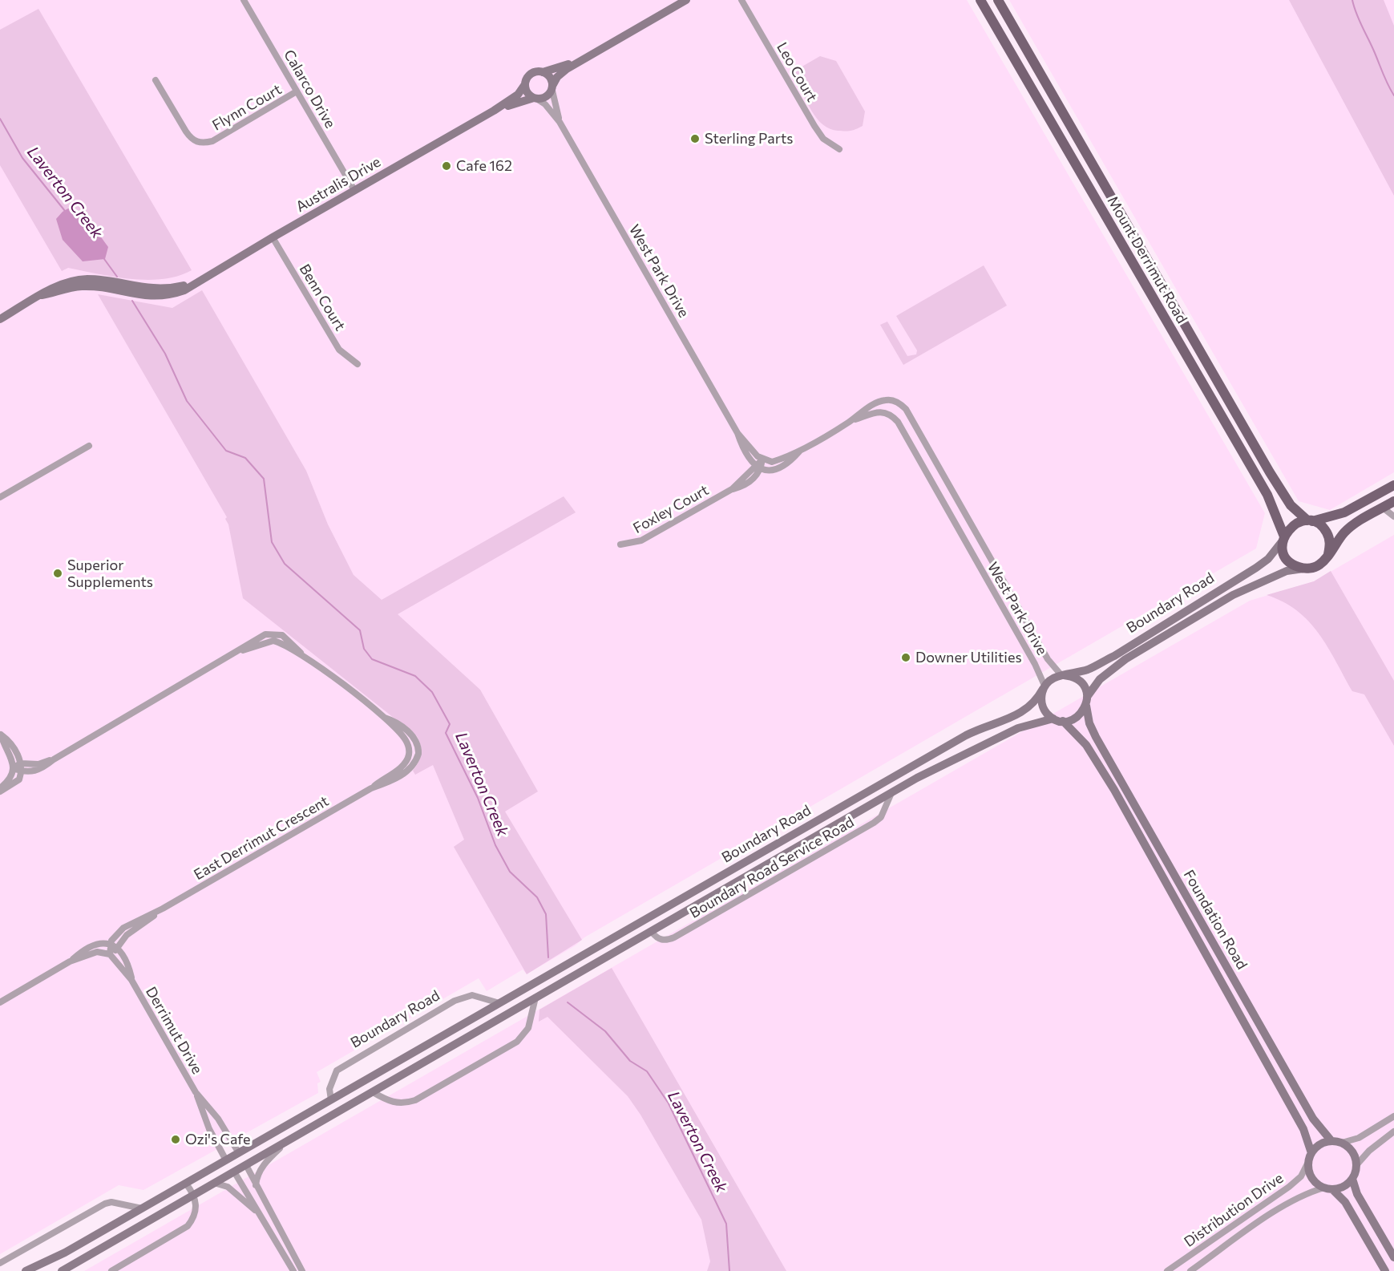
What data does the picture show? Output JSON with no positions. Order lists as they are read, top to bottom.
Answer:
{
  "streets": {
    "main road": [
      "Australis Drive",
      "Mount Derrimut Road",
      "Boundary Road",
      "Foundation Road"
    ],
    "street": [
      "Leo Court",
      "Calarco Drive",
      "Flynn Court",
      "West Park Drive",
      "Benn Court",
      "Foxley Court",
      "East Derrimut Crescent",
      "Boundary Road Service Road",
      "Derrimut Drive",
      "Distribution Drive"
    ]
  },
  "crossings": [
    ["Calarco Drive", "Flynn Court"],
    ["Calarco Drive", "Australis Drive"],
    ["Australis Drive", "West Park Drive"],
    ["Australis Drive", "Benn Court"],
    ["Mount Derrimut Road", "Boundary Road"],
    ["West Park Drive", "Foxley Court"],
    ["West Park Drive", "Boundary Road"],
    ["West Park Drive", "Foundation Road"],
    ["Boundary Road", "Boundary Road Service Road"],
    ["Boundary Road", "Foundation Road"],
    ["Boundary Road", "Derrimut Drive"],
    ["East Derrimut Crescent", "Derrimut Drive"],
    ["Foundation Road", "Distribution Drive"]
  ],
  "water": ["Laverton Creek"],
  "places": [
    "Sterling Parts",
    "Cafe 162",
    "Superior Supplements",
    "Downer Utilities",
    "Ozi's Cafe"
  ]
}
